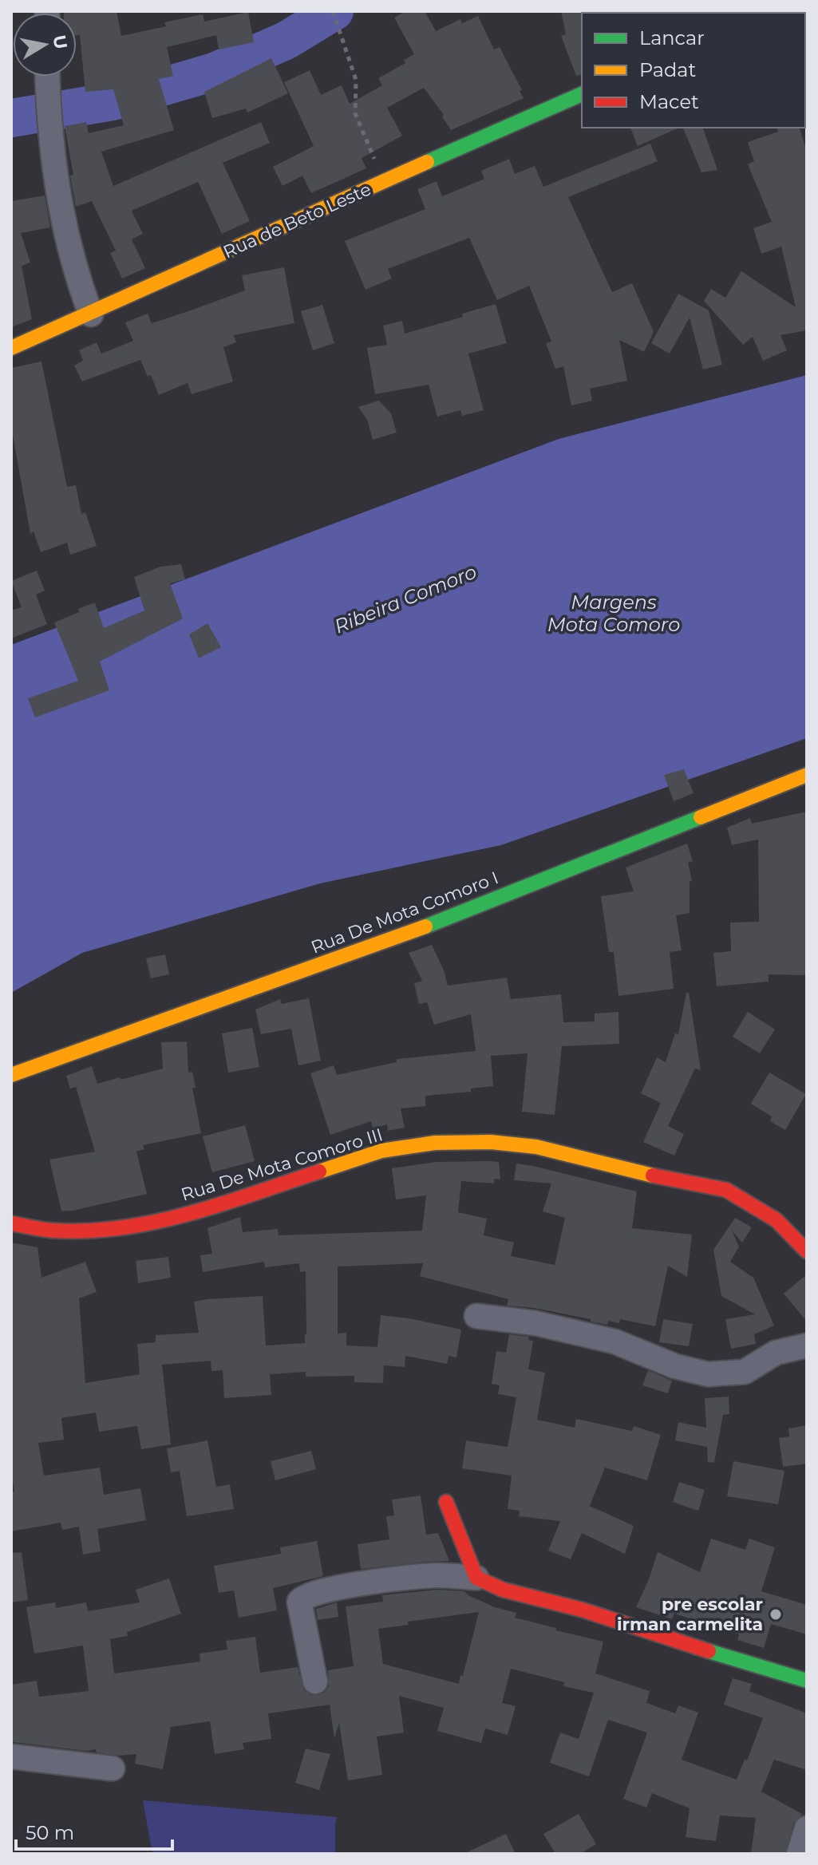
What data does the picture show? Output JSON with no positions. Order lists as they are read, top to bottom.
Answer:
{
  "streets": {
    "street": ["Rua de Beto Leste", "Rua De Mota Comoro I", "Rua De Mota Comoro III"]
  },
  "water": ["Ribeira Comoro", "Margens Mota Comoro"],
  "places": ["pre escolar irman carmelita"],
  "legend": ["Lancar", "Padat", "Macet"],
  "scale_bar": "50 m",
  "north": "right"
}
